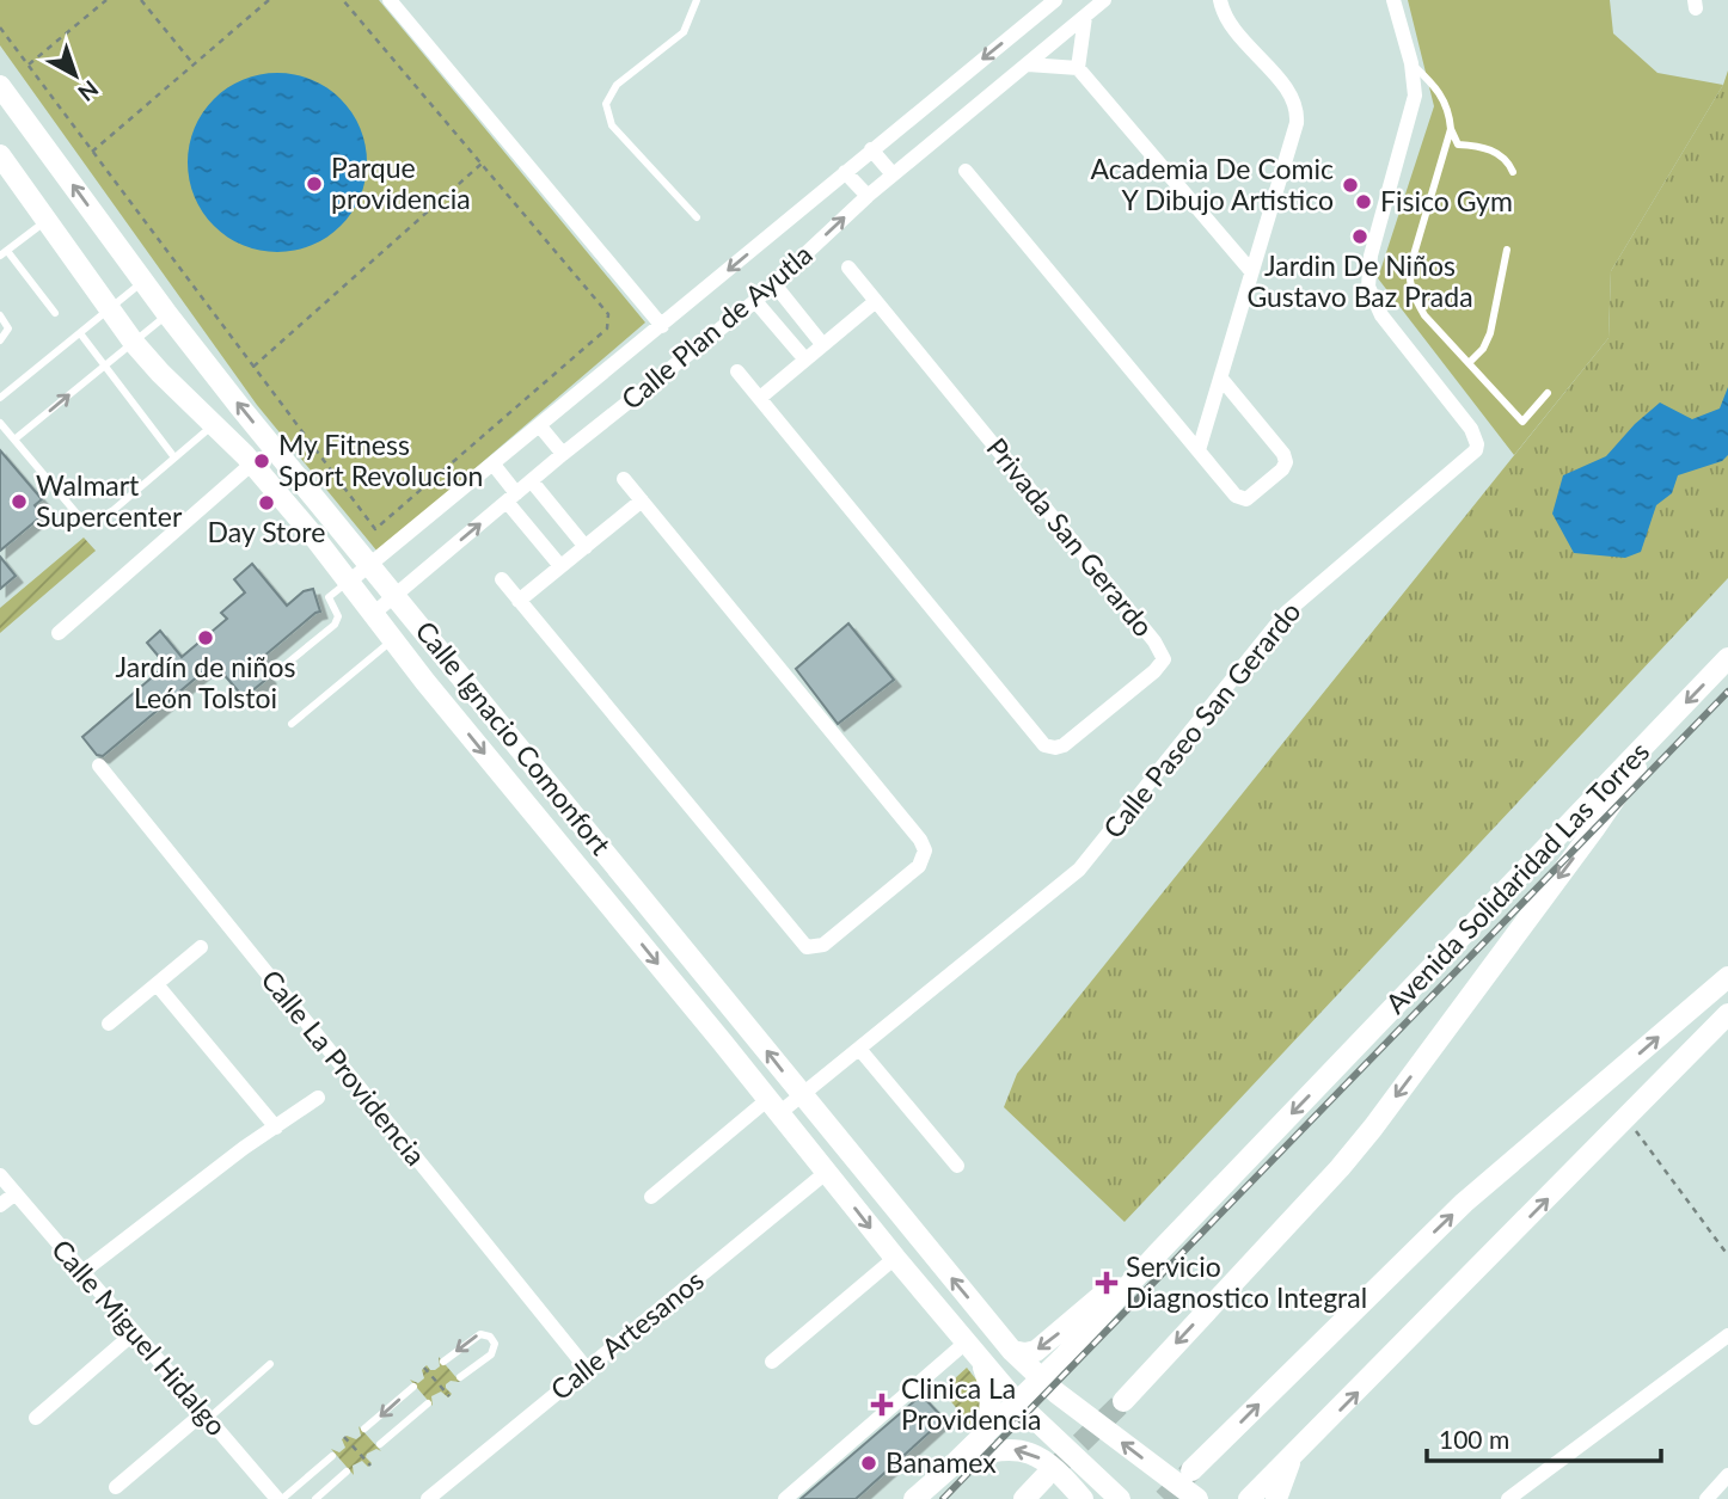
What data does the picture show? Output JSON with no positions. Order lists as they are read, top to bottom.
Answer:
{
  "streets": {
    "main road": ["Calle Ignacio Comonfort", "Avenida Solidaridad Las Torres"],
    "street": [
      "Calle Plan de Ayutla",
      "Privada San Gerardo",
      "Calle Paseo San Gerardo",
      "Calle La Providencia",
      "Calle Artesanos",
      "Calle Miguel Hidalgo"
    ]
  },
  "crossings": [
    ["Calle Plan de Ayutla", "Calle Ignacio Comonfort"],
    ["Calle Paseo San Gerardo", "Calle Ignacio Comonfort"],
    ["Calle Ignacio Comonfort", "Avenida Solidaridad Las Torres"],
    ["Calle Ignacio Comonfort", "Calle Artesanos"],
    ["Calle La Providencia", "Calle Artesanos"]
  ],
  "places": {
    "other": [
      "Parque providencia",
      "Academia De Comic Y Dibujo Artistico",
      "Fisico Gym",
      "Jardin De Niños Gustavo Baz Prada",
      "My Fitness Sport Revolucion",
      "Walmart Supercenter",
      "Day Store",
      "Jardín de niños León Tolstoi",
      "Banamex"
    ],
    "health": ["Servicio Diagnostico Integral", "Clinica La Providencia"]
  },
  "scale_bar": "100 m",
  "north": "bottom right"
}
